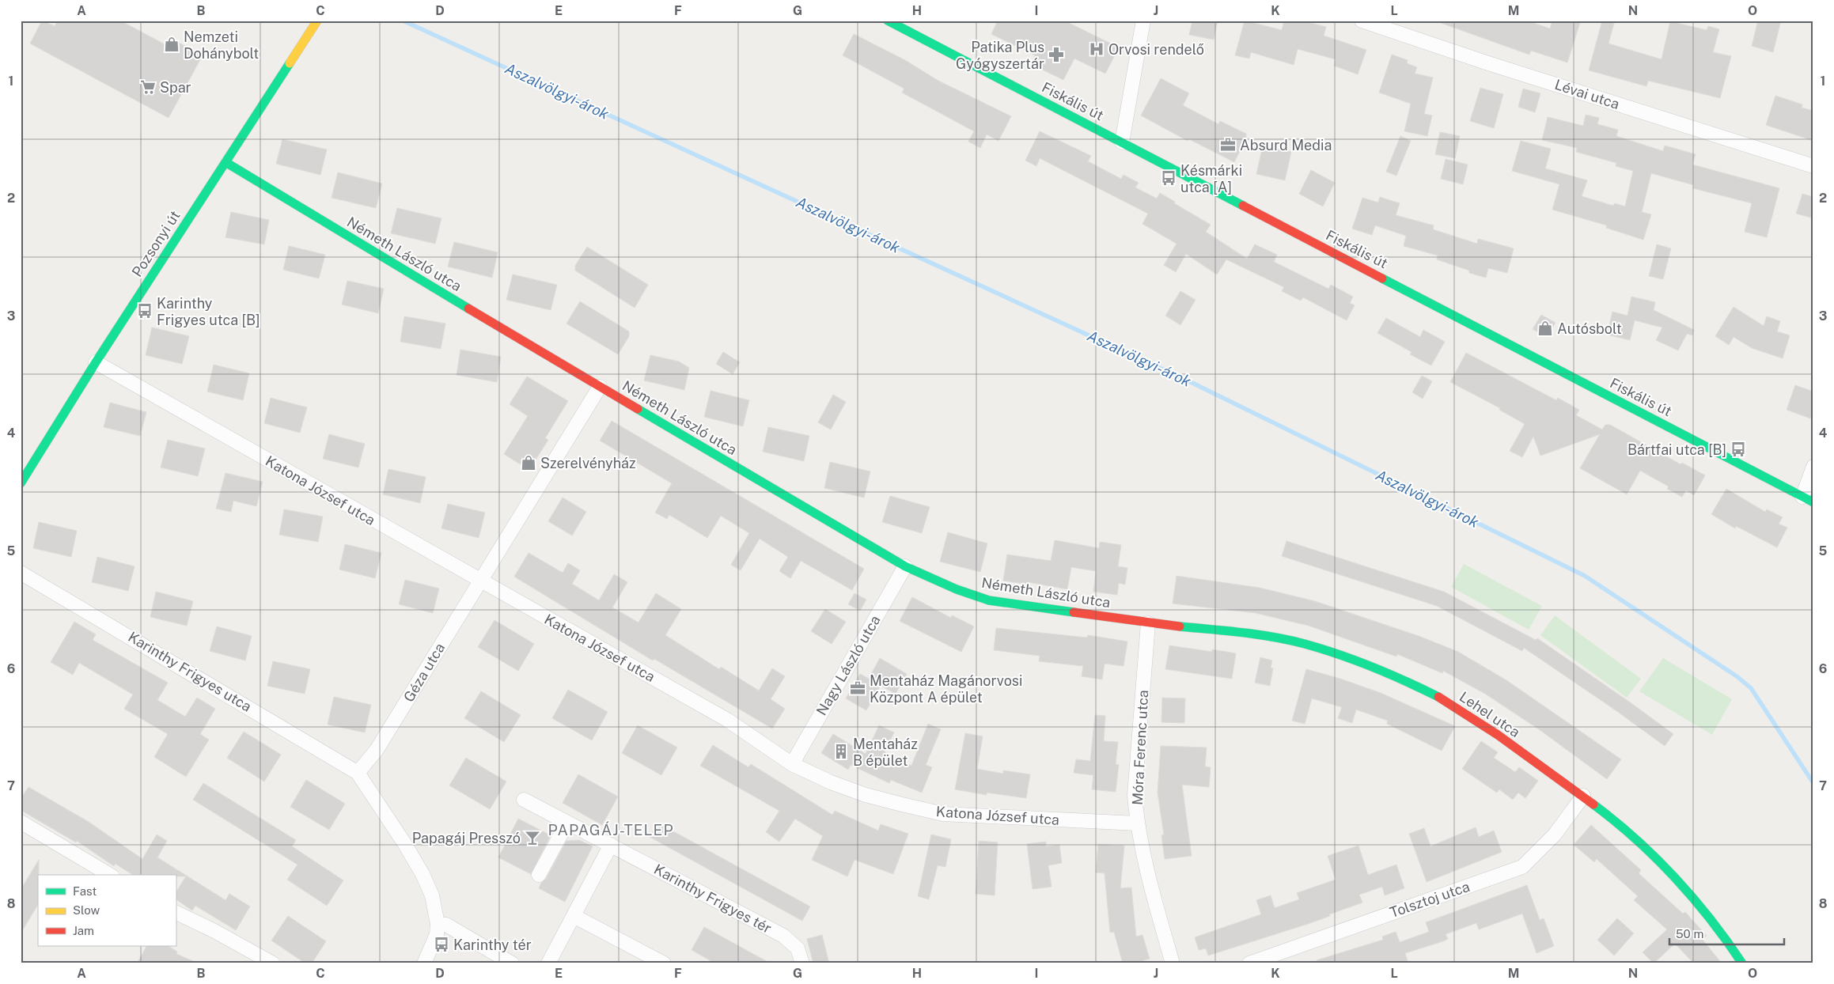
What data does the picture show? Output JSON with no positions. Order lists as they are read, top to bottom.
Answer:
{
  "streets": {
    "street": [
      "Lévai utca",
      "Fiskális út",
      "Pozsonyi út",
      "Németh László utca",
      "Katona József utca",
      "Nagy László utca",
      "Karinthy Frigyes utca",
      "Géza utca",
      "Lehel utca",
      "Móra Ferenc utca",
      "Karinthy Frigyes tér",
      "Tolsztoj utca"
    ]
  },
  "crossings": [
    ["Pozsonyi út", "Németh László utca"],
    ["Pozsonyi út", "Katona József utca"],
    ["Németh László utca", "Nagy László utca"],
    ["Németh László utca", "Géza utca"],
    ["Németh László utca", "Lehel utca"],
    ["Németh László utca", "Móra Ferenc utca"],
    ["Katona József utca", "Nagy László utca"],
    ["Katona József utca", "Géza utca"],
    ["Katona József utca", "Móra Ferenc utca"],
    ["Karinthy Frigyes utca", "Géza utca"],
    ["Lehel utca", "Móra Ferenc utca"],
    ["Lehel utca", "Tolsztoj utca"]
  ],
  "districts": ["PAPAGÁJ-TELEP"],
  "water": ["Aszalvölgyi-árok"],
  "places": {
    "shop": ["Nemzeti Dohánybolt", "Autósbolt", "Szerelvényház"],
    "hospital": ["Orvosi rendelő"],
    "pharmacy": ["Patika Plus Gyógyszertár"],
    "supermarket": ["Spar"],
    "office": ["Absurd Media", "Mentaház Magánorvosi Központ A épület"],
    "bus stop": [
      "Késmárki utca [A]",
      "Karinthy Frigyes utca [B]",
      "Bártfai utca [B]",
      "Karinthy tér"
    ],
    "building": ["Mentaház B épület"],
    "bar": ["Papagáj Presszó"]
  },
  "legend": ["Fast", "Slow", "Jam"],
  "scale_bar": "50 m",
  "grid": {
    "columns": [
      "A",
      "B",
      "C",
      "D",
      "E",
      "F",
      "G",
      "H",
      "I",
      "J",
      "K",
      "L",
      "M",
      "N",
      "O"
    ],
    "rows": [
      "1",
      "2",
      "3",
      "4",
      "5",
      "6",
      "7",
      "8"
    ]
  }
}
